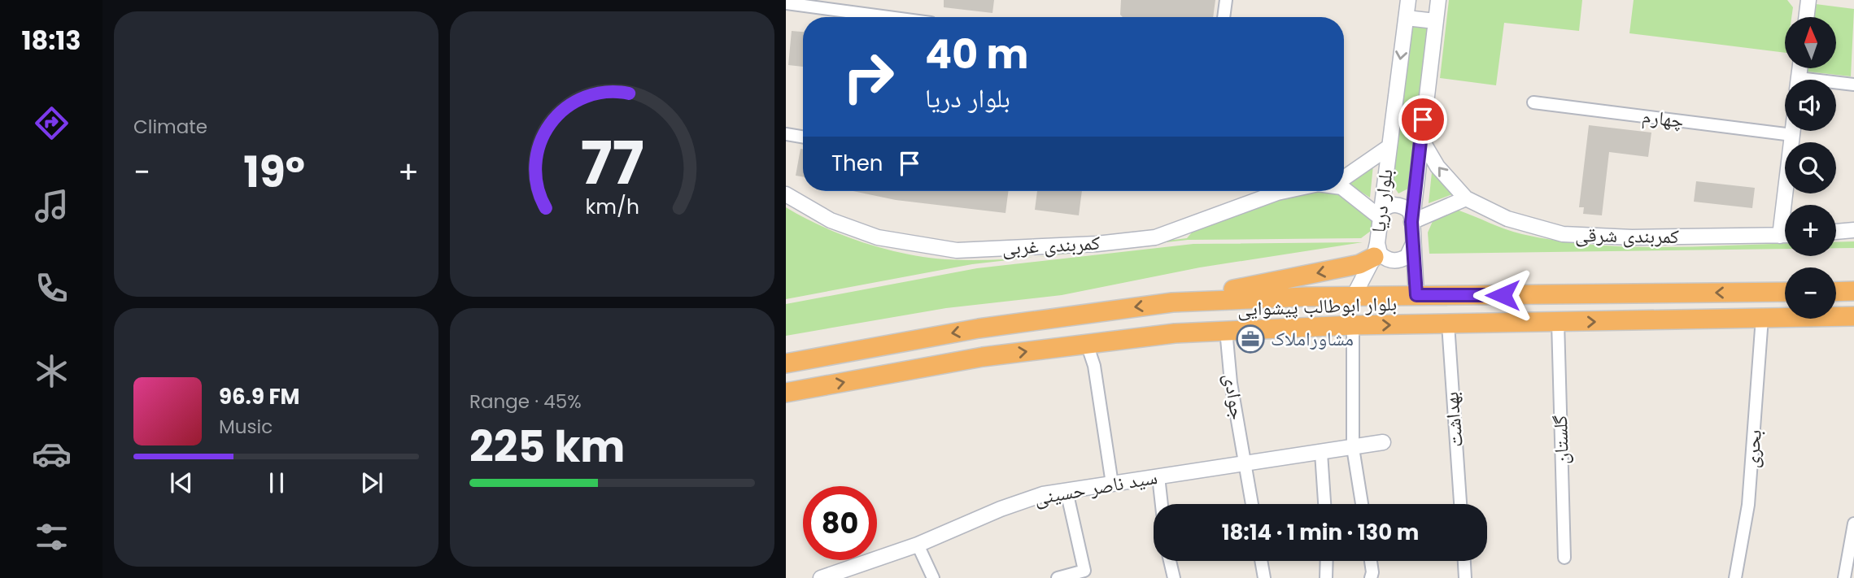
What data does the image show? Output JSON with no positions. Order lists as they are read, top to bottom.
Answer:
{
  "streets": {
    "highway": ["بلوار ابوطالب پیشوایی"],
    "street": [
      "چهارم",
      "بلوار دریا",
      "کمربندی شرقی",
      "کمربندی غربی",
      "جوادی",
      "بهداشت",
      "گلستان",
      "بحری",
      "سید ناصر حسینی"
    ]
  },
  "crossings": [
    ["بلوار دریا", "بلوار ابوطالب پیشوایی"],
    ["بلوار ابوطالب پیشوایی", "جوادی"],
    ["بلوار ابوطالب پیشوایی", "بهداشت"],
    ["بلوار ابوطالب پیشوایی", "گلستان"],
    ["بلوار ابوطالب پیشوایی", "بحری"],
    ["جوادی", "سید ناصر حسینی"]
  ],
  "places": {
    "office": ["مشاوراملاک"]
  },
  "north": "top",
  "page": {
    "tabs": "18:13",
    "tile": [
      "Climate",
      ["Range · 45%", "225 km"]
    ],
    "map_buttons": ["+", "−"],
    "turn": ["40 m", "بلوار دریا"],
    "then": "Then",
    "heat": ["−", "19°", "+"],
    "song": ["96.9 FM", "Music"],
    "limit": "80",
    "trip": "18:14 · 1 min · 130 m",
    "gauge": ["77", "km/h"]
  }
}
